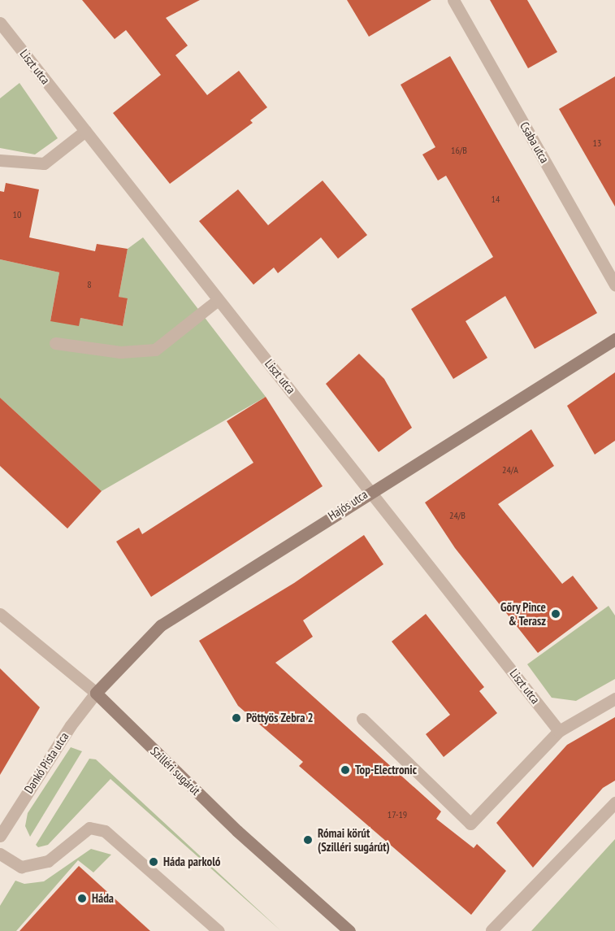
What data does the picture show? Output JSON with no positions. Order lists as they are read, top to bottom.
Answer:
{
  "streets": {
    "main road": ["Hajós utca", "Szilléri sugárút"],
    "street": ["Liszt utca", "Csaba utca", "Dankó Pista utca"]
  },
  "crossings": [
    ["Liszt utca", "Hajós utca"],
    ["Hajós utca", "Dankó Pista utca"],
    ["Hajós utca", "Szilléri sugárút"],
    ["Dankó Pista utca", "Szilléri sugárút"]
  ],
  "places": [
    "Gőry Pince & Terasz",
    "Pöttyös Zebra 2",
    "Top-Electronic",
    "Római körút (Szilléri sugárút)",
    "Háda parkoló",
    "Háda"
  ],
  "house_numbers": [
    "13",
    "16/B",
    "14",
    "10",
    "8",
    "24/A",
    "24/B",
    "17-19"
  ]
}
